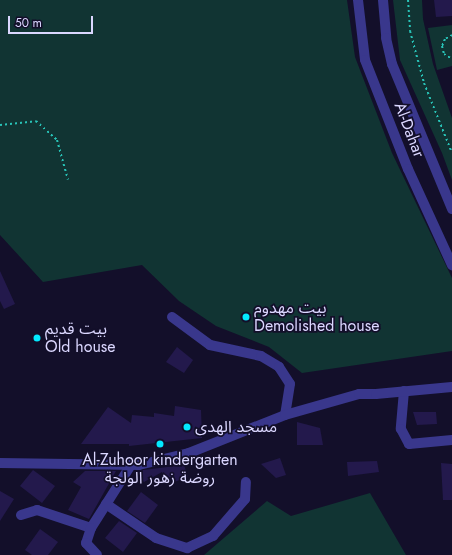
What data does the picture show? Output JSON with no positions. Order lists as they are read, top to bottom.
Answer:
{
  "streets": {
    "street": ["Al-Dahar"]
  },
  "places": [
    "بيت مهدوم Demolished house",
    "بيت قديم Old house",
    "مسجد الهدى",
    "Al-Zuhoor kindergarten روضة زهور الولجة"
  ],
  "scale_bar": "50 m"
}
